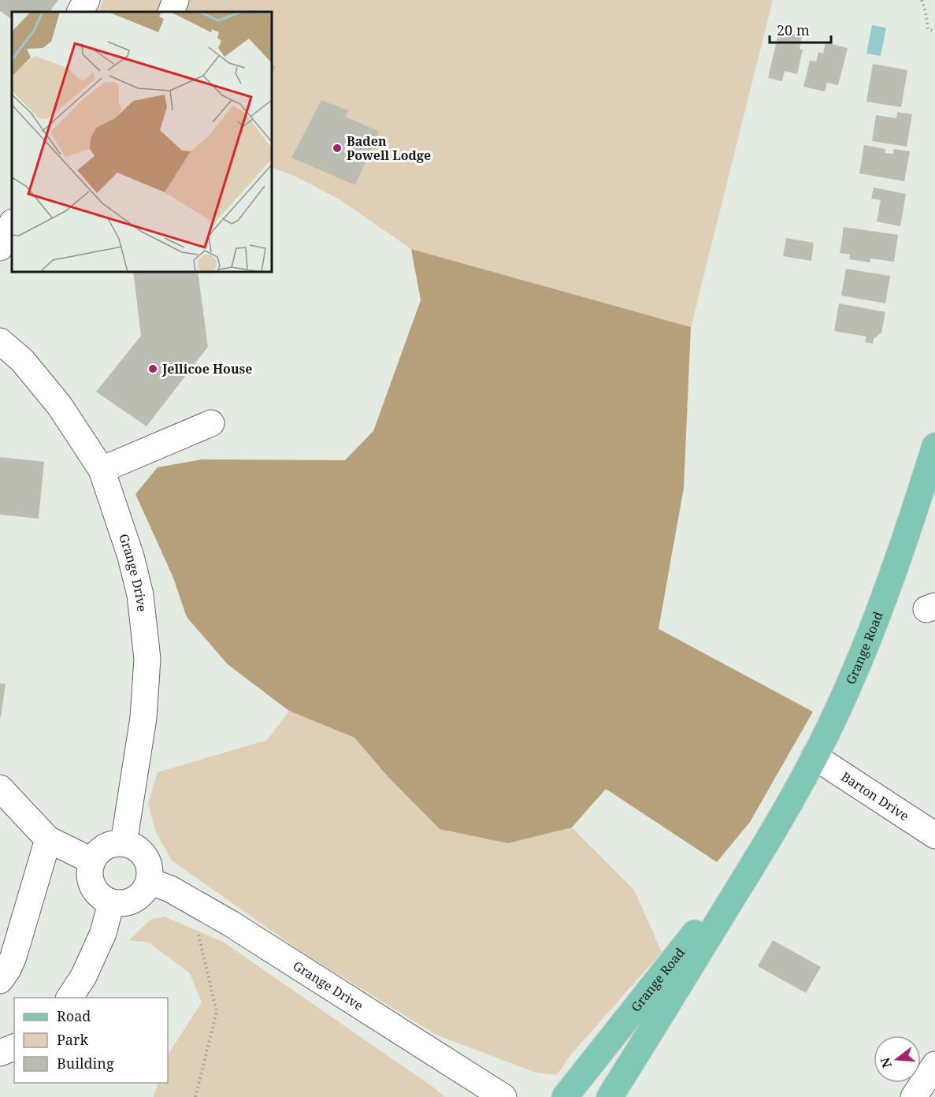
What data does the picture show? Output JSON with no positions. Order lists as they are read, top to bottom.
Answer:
{
  "streets": {
    "main road": ["Grange Road"],
    "street": ["Grange Drive", "Barton Drive"]
  },
  "crossings": [
    ["Grange Road", "Barton Drive"]
  ],
  "places": ["Baden Powell Lodge", "Jellicoe House"],
  "legend": ["Road", "Park", "Building"],
  "scale_bar": "20 m",
  "north": "left"
}
